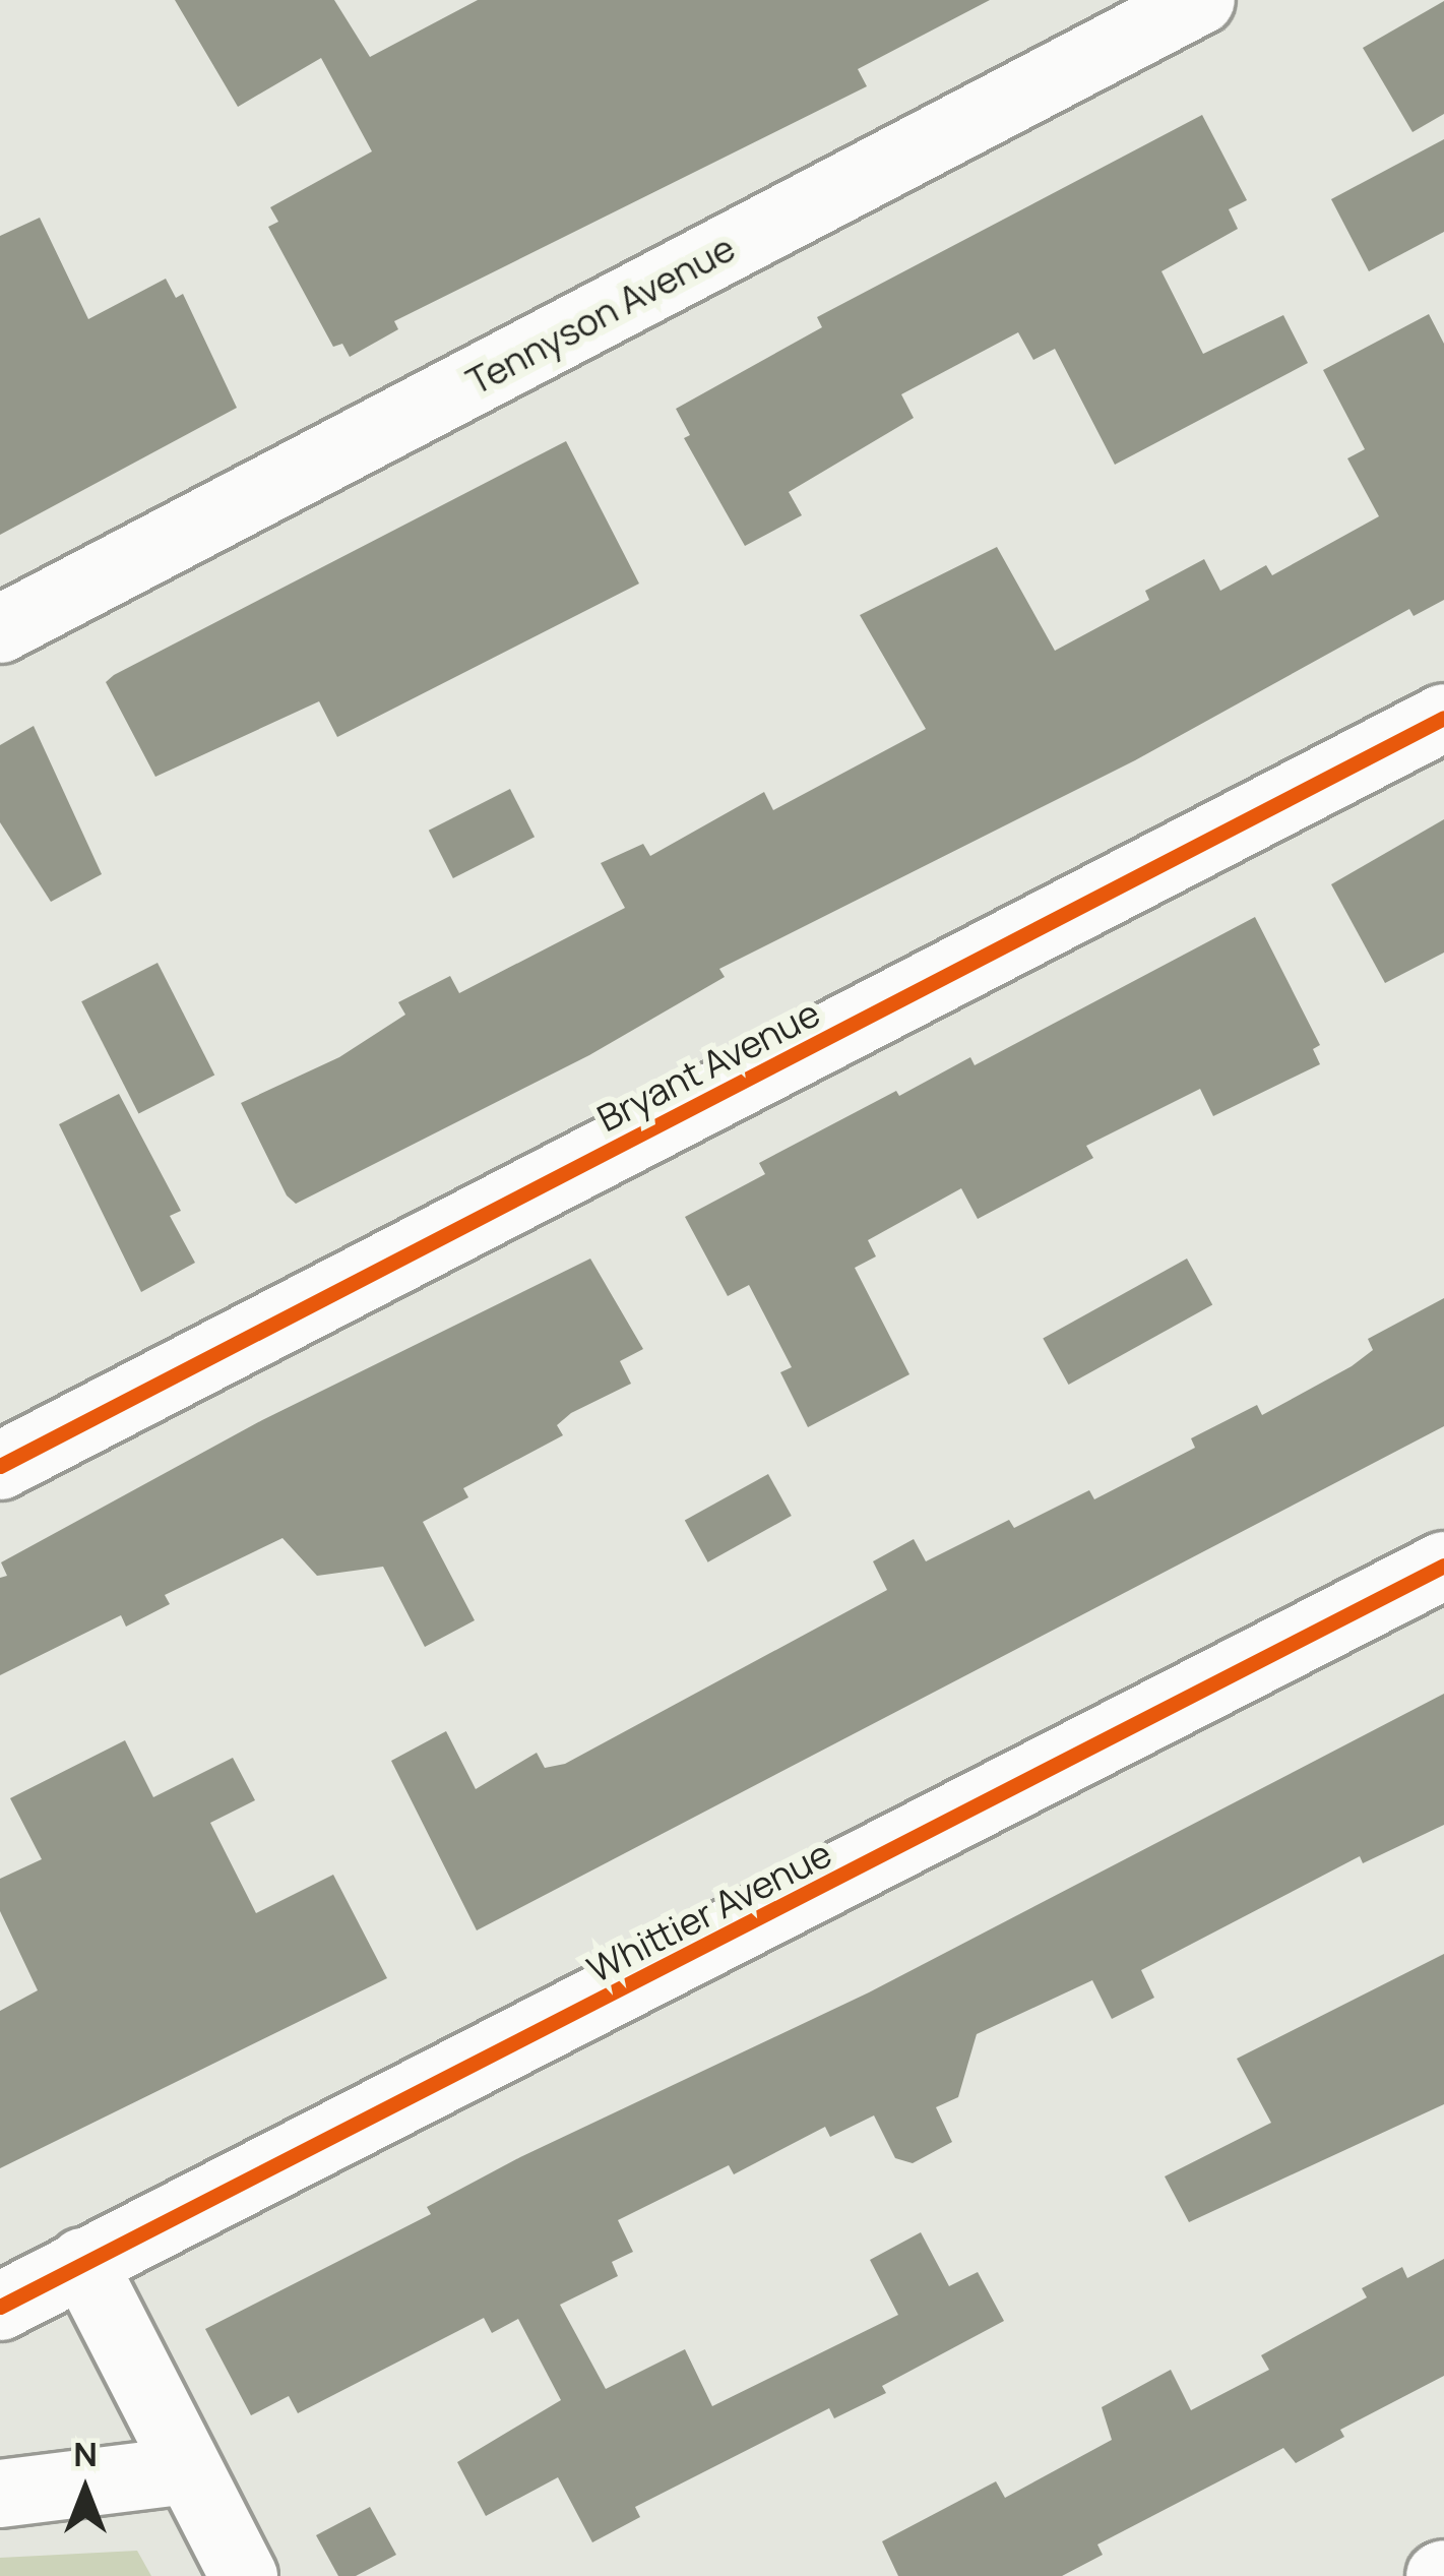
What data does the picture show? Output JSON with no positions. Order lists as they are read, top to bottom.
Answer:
{
  "streets": {
    "street": ["Tennyson Avenue", "Bryant Avenue", "Whittier Avenue"]
  },
  "north": "top"
}
